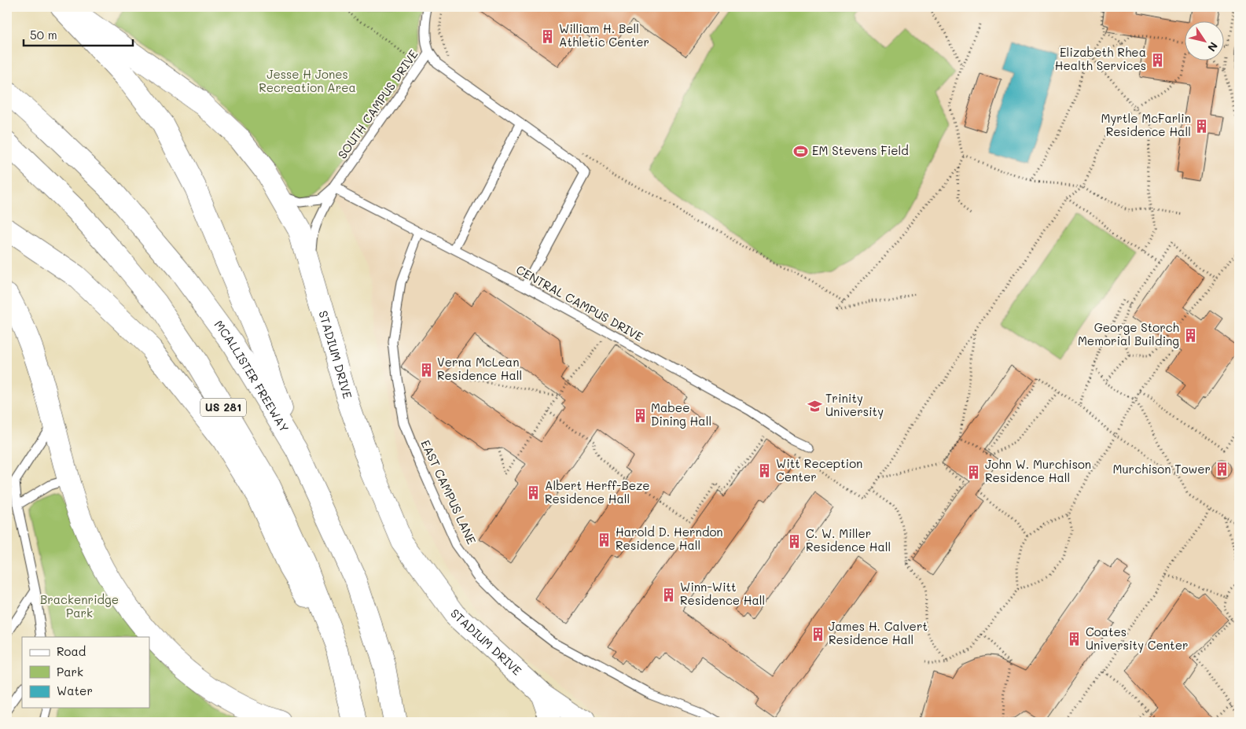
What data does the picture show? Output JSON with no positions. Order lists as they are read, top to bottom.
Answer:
{
  "streets": {
    "main road": ["STADIUM DRIVE", "MCALLISTER FREEWAY", "US 281"],
    "lane": ["SOUTH CAMPUS DRIVE", "CENTRAL CAMPUS DRIVE", "EAST CAMPUS LANE"]
  },
  "crossings": [
    ["SOUTH CAMPUS DRIVE", "CENTRAL CAMPUS DRIVE"],
    ["CENTRAL CAMPUS DRIVE", "EAST CAMPUS LANE"]
  ],
  "parks": ["Jesse H Jones Recreation Area", "Brackenridge Park"],
  "places": {
    "building": [
      "William H. Bell Athletic Center",
      "Elizabeth Rhea Health Services",
      "Myrtle McFarlin Residence Hall",
      "George Storch Memorial Building",
      "Verna McLean Residence Hall",
      "Mabee Dining Hall",
      "Murchison Tower",
      "Witt Reception Center",
      "John W. Murchison Residence Hall",
      "Albert Herff-Beze Residence Hall",
      "Harold D. Herndon Residence Hall",
      "C. W. Miller Residence Hall",
      "Winn-Witt Residence Hall",
      "James H. Calvert Residence Hall",
      "Coates University Center"
    ],
    "sports": ["EM Stevens Field"],
    "school or university": ["Trinity University"]
  },
  "legend": ["Road", "Park", "Water"],
  "scale_bar": "50 m",
  "north": "bottom right"
}
